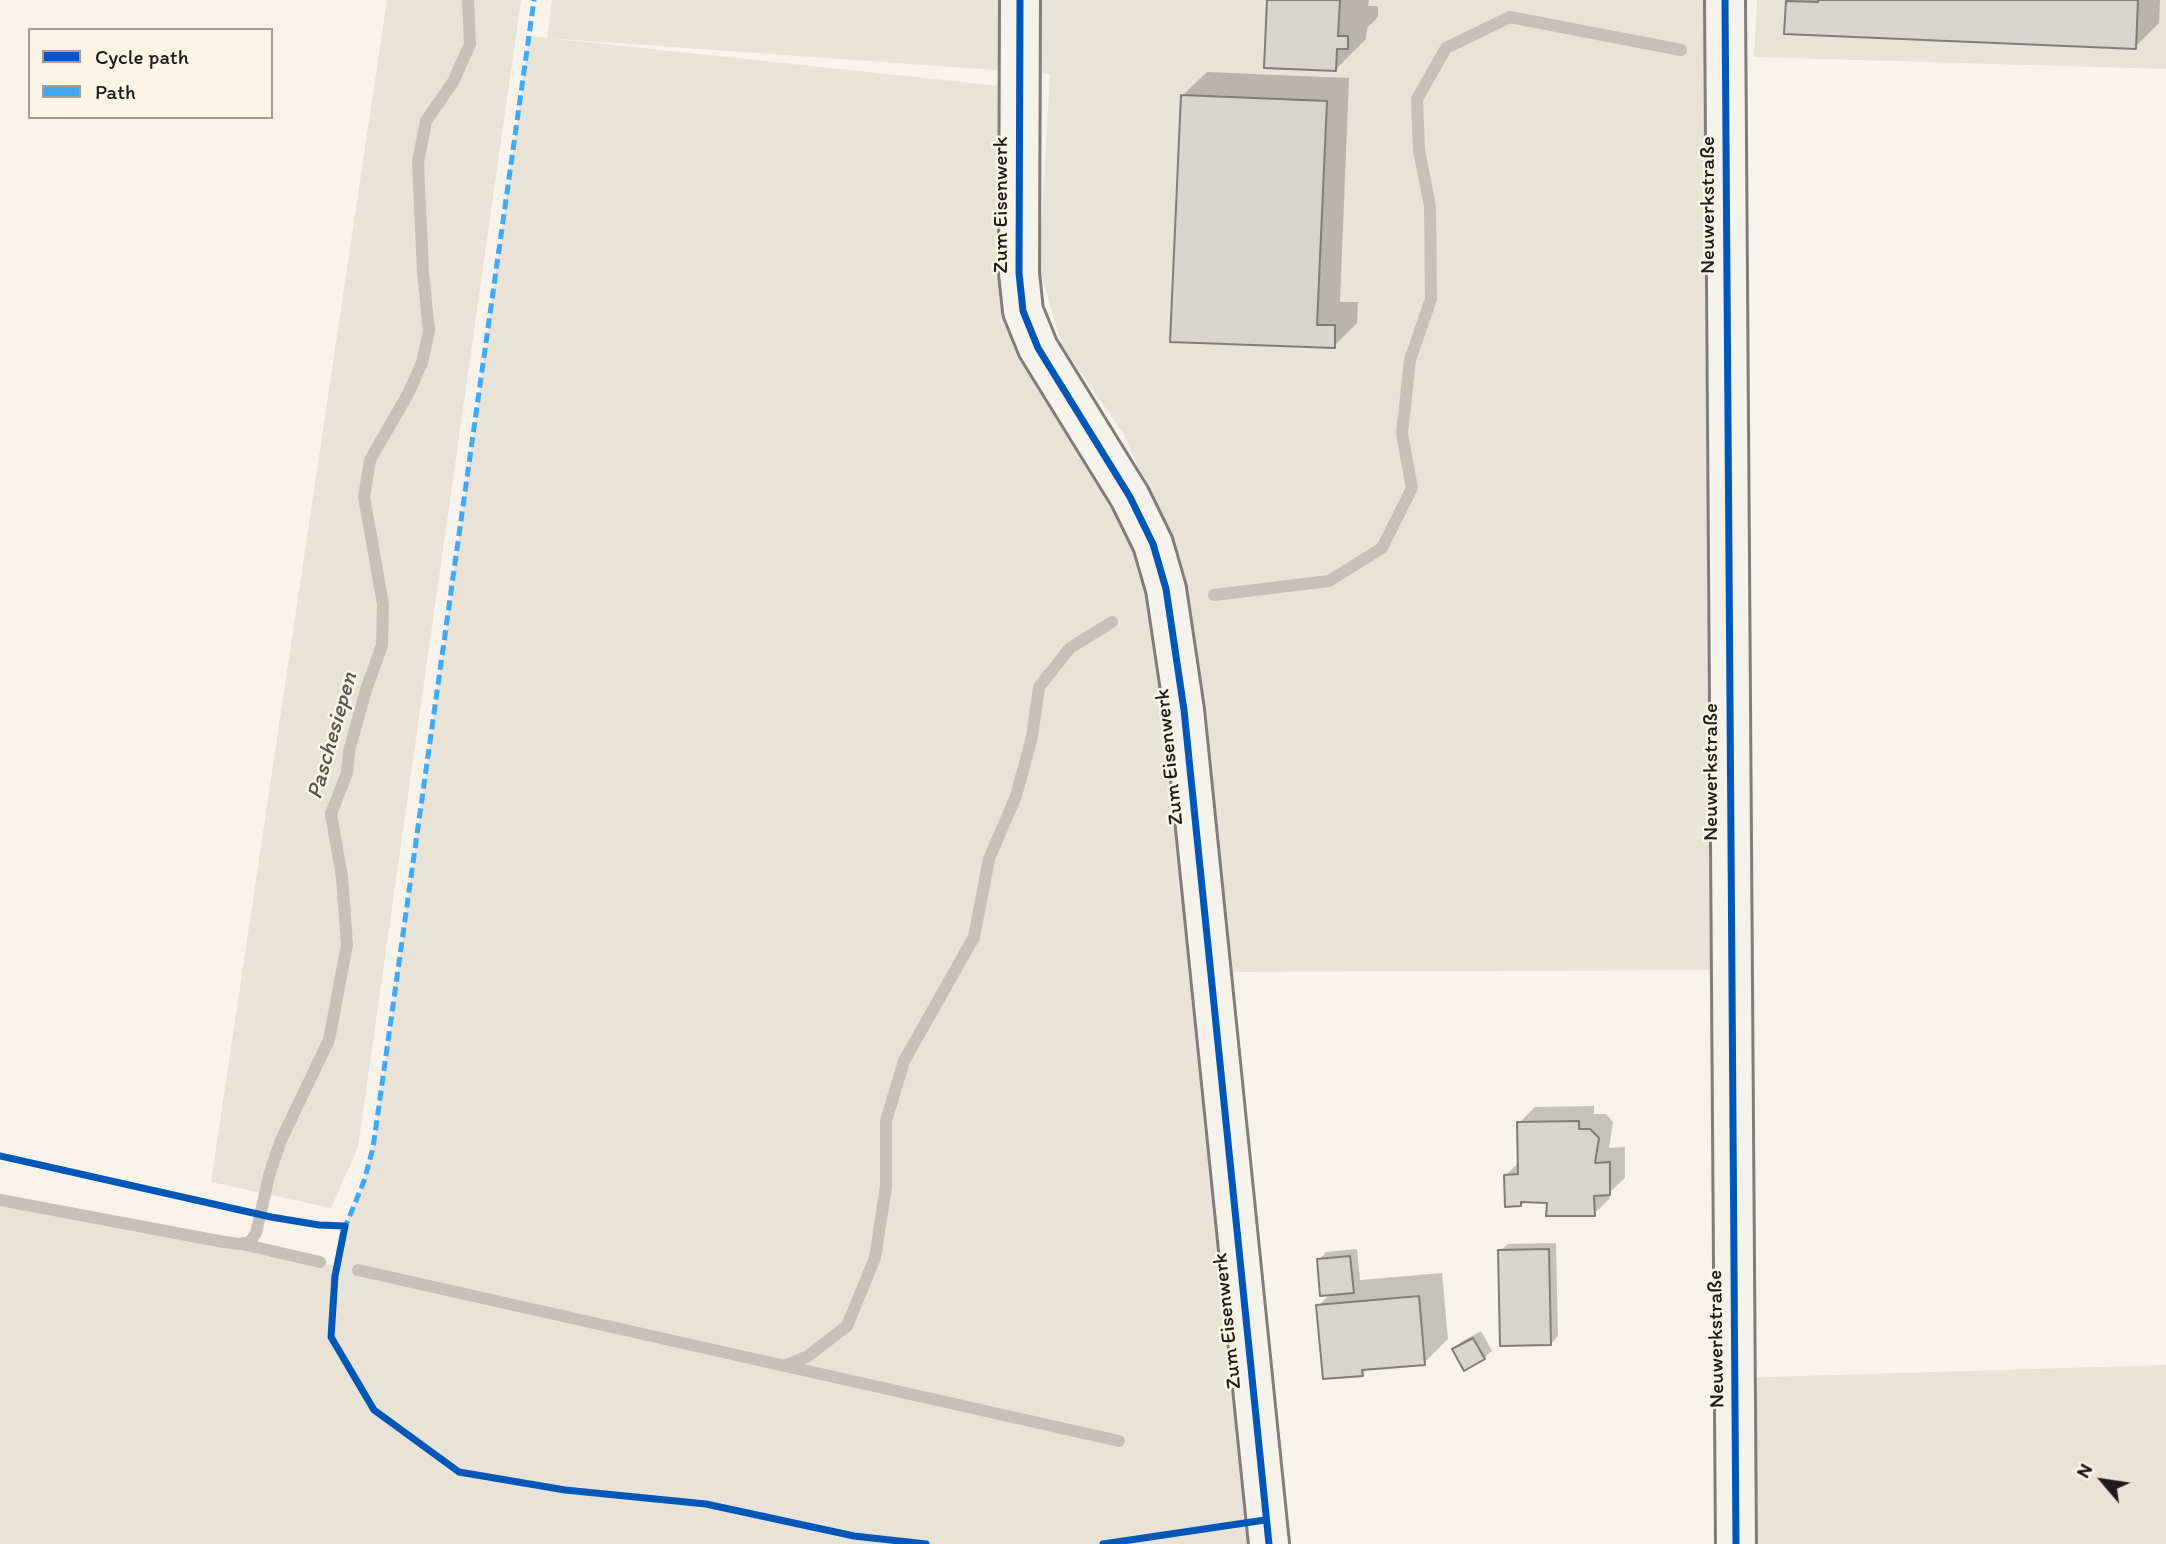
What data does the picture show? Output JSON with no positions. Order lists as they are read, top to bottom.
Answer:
{
  "streets": {
    "street": ["Zum Eisenwerk", "Neuwerkstraße"]
  },
  "water": ["Paschesiepen"],
  "legend": ["Cycle path", "Path"],
  "north": "top left"
}
